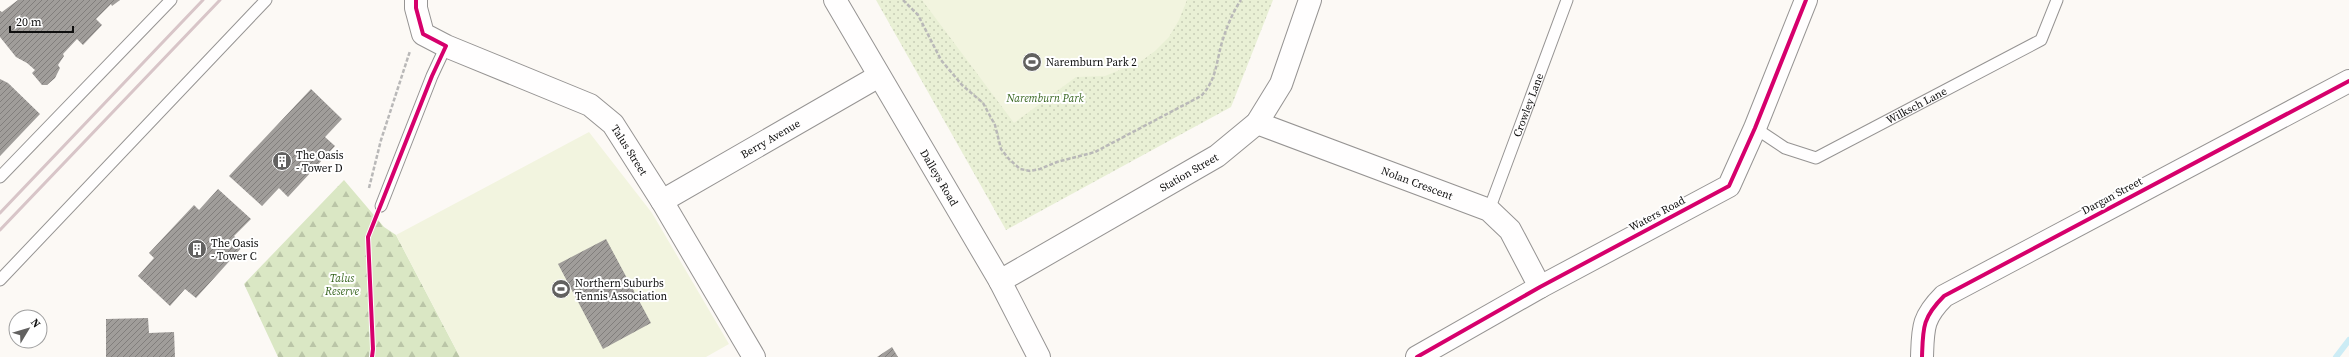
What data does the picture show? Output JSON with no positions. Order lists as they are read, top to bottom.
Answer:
{
  "streets": {
    "street": [
      "Berry Avenue",
      "Talus Street",
      "Station Street",
      "Dalleys Road",
      "Nolan Crescent",
      "Dargan Street",
      "Waters Road"
    ],
    "lane": ["Crowley Lane", "Wilksch Lane"]
  },
  "crossings": [
    ["Crowley Lane", "Nolan Crescent"],
    ["Wilksch Lane", "Waters Road"],
    ["Berry Avenue", "Talus Street"],
    ["Berry Avenue", "Dalleys Road"],
    ["Station Street", "Dalleys Road"],
    ["Station Street", "Nolan Crescent"],
    ["Nolan Crescent", "Waters Road"]
  ],
  "parks": ["Naremburn Park", "Talus Reserve"],
  "places": {
    "sports": ["Naremburn Park 2", "Northern Suburbs Tennis Association"],
    "building": ["The Oasis - Tower D", "The Oasis - Tower C"]
  },
  "scale_bar": "20 m",
  "north": "top right"
}
